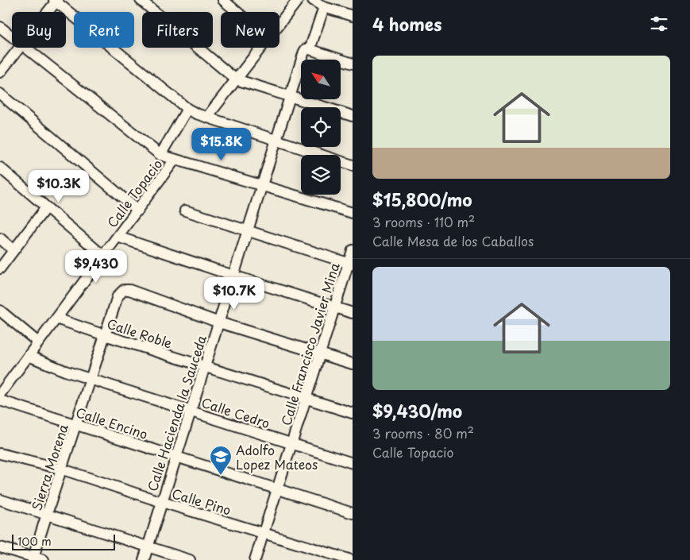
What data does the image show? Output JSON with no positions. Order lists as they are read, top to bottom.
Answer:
{
  "streets": {
    "street": [
      "Calle Topacio",
      "Calle Roble",
      "Calle Francisco Javier Mina",
      "Calle Cedro",
      "Calle Hacienda la Sauceda",
      "Calle Encino",
      "Sierra Morena",
      "Calle Pino"
    ]
  },
  "crossings": [
    ["Calle Topacio", "Calle Roble"],
    ["Calle Topacio", "Calle Cedro"],
    ["Calle Roble", "Calle Francisco Javier Mina"],
    ["Calle Roble", "Calle Hacienda la Sauceda"],
    ["Calle Roble", "Sierra Morena"],
    ["Calle Francisco Javier Mina", "Calle Cedro"],
    ["Calle Francisco Javier Mina", "Calle Encino"],
    ["Calle Francisco Javier Mina", "Calle Pino"],
    ["Calle Cedro", "Calle Hacienda la Sauceda"],
    ["Calle Cedro", "Sierra Morena"],
    ["Calle Hacienda la Sauceda", "Calle Encino"],
    ["Calle Hacienda la Sauceda", "Sierra Morena"],
    ["Calle Hacienda la Sauceda", "Calle Pino"],
    ["Calle Encino", "Sierra Morena"],
    ["Sierra Morena", "Calle Pino"]
  ],
  "places": {
    "school or university": ["Adolfo Lopez Mateos"]
  },
  "scale_bar": "100 m",
  "north": "top left",
  "page": {
    "heading": "4 homes",
    "chip": [
      "Buy",
      "Rent",
      "Filters",
      "New"
    ],
    "list": [
      {
        "name": "$15,800/mo",
        "note": "3 rooms · 110 m² · Calle Mesa de los Caballos"
      },
      {
        "name": "$9,430/mo",
        "note": "3 rooms · 80 m² · Calle Topacio"
      }
    ],
    "price": [
      "$15.8K",
      "$10.3K",
      "$9,430",
      "$10.7K"
    ],
    "scale": "100 m"
  }
}
